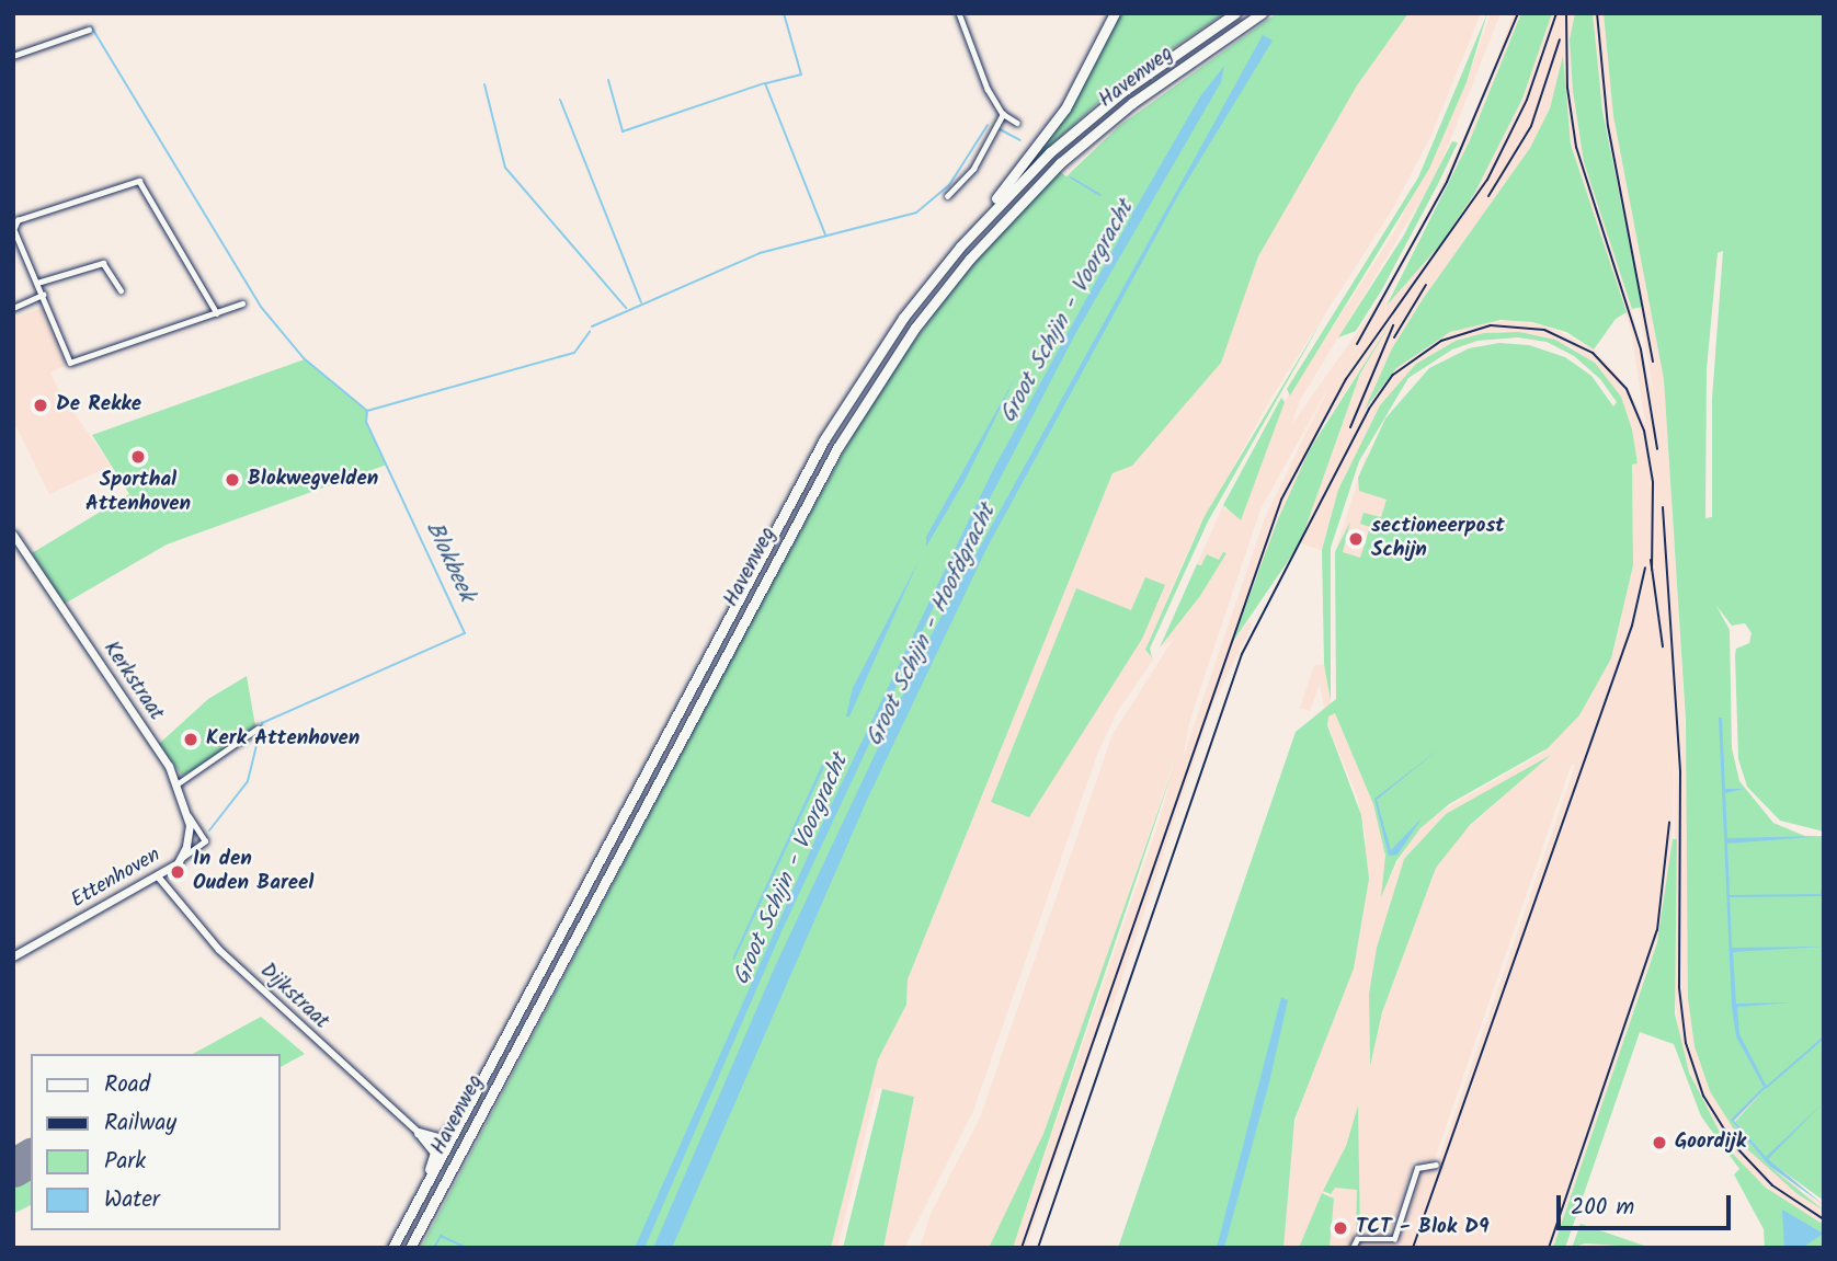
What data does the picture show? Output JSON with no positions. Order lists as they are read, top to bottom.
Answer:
{
  "streets": {
    "highway": ["Havenweg"],
    "main road": ["Kerkstraat", "Ettenhoven"],
    "street": ["Dijkstraat"]
  },
  "crossings": [
    ["Kerkstraat", "Ettenhoven"],
    ["Ettenhoven", "Dijkstraat"]
  ],
  "water": ["Groot Schijn - Voorgracht", "Blokbeek", "Groot Schijn - Hoofdgracht"],
  "places": [
    "De Rekke",
    "Sporthal Attenhoven",
    "Blokwegvelden",
    "sectioneerpost Schijn",
    "Kerk Attenhoven",
    "In den Ouden Bareel",
    "Goordijk",
    "TCT - Blok D9"
  ],
  "legend": [
    "Road",
    "Railway",
    "Park",
    "Water"
  ],
  "scale_bar": "200 m"
}
